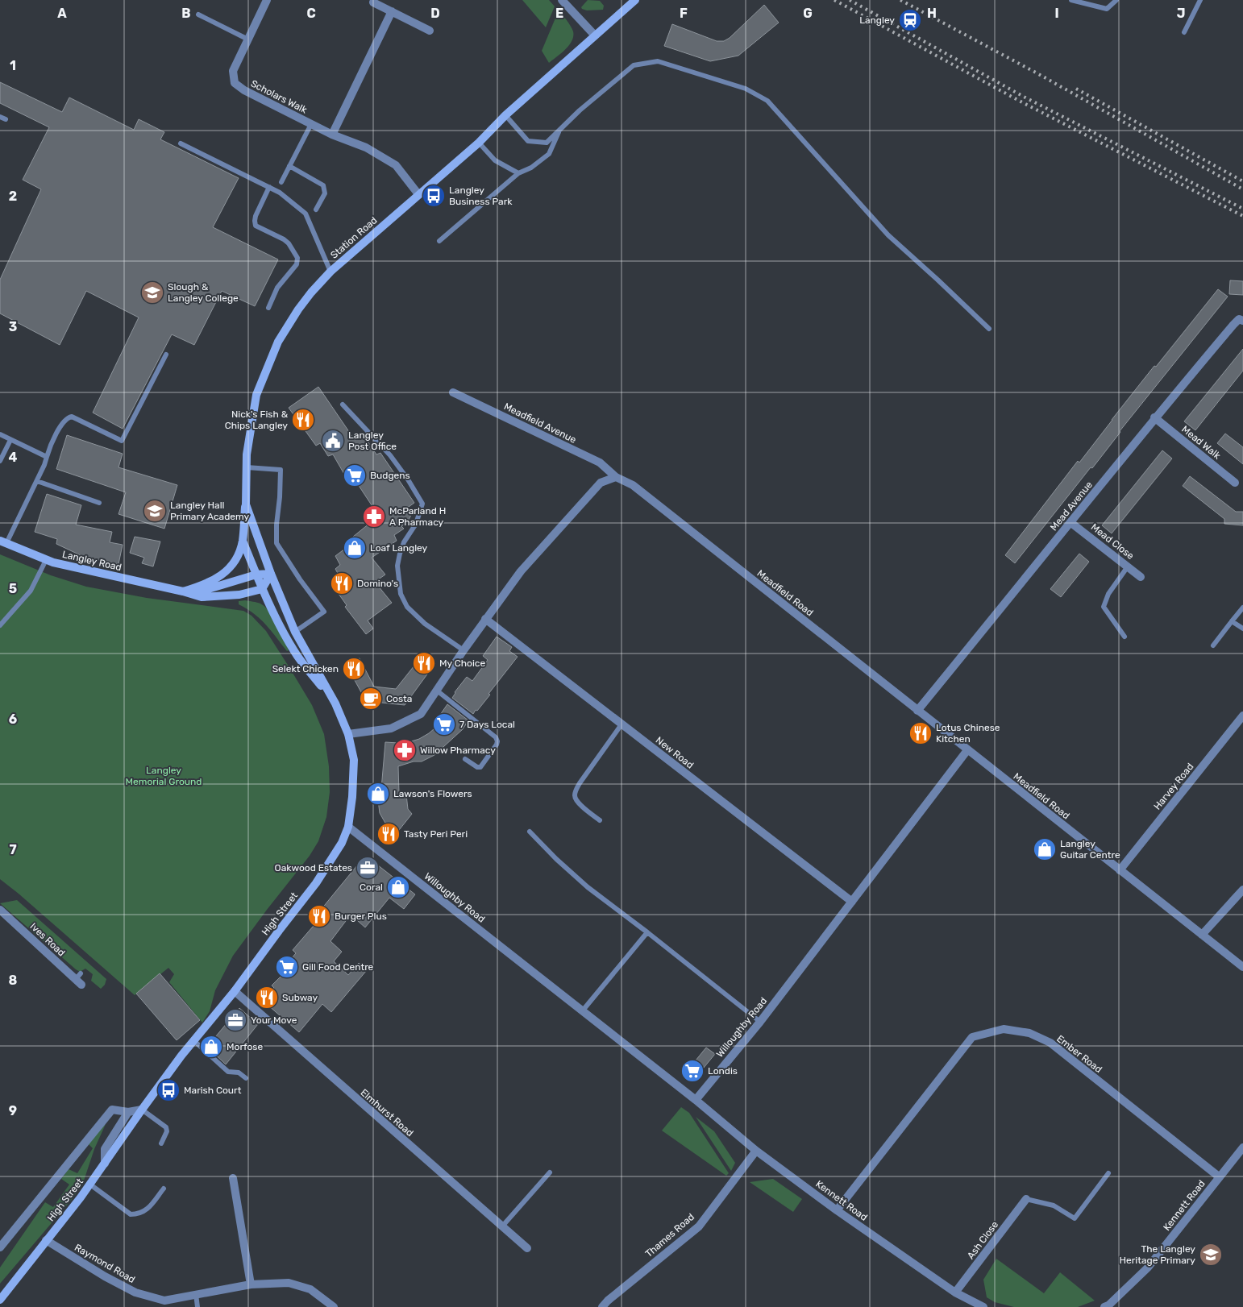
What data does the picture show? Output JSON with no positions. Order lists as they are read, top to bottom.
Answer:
{
  "streets": {
    "main road": ["Station Road", "Langley Road", "High Street"],
    "street": [
      "Scholars Walk",
      "Meadfield Avenue",
      "Mead Walk",
      "Mead Avenue",
      "Mead Close",
      "Meadfield Road",
      "New Road",
      "Harvey Road",
      "Willoughby Road",
      "Ives Road",
      "Ember Road",
      "Elmhurst Road",
      "Kennett Road",
      "Thames Road",
      "Ash Close",
      "Raymond Road"
    ]
  },
  "crossings": [
    ["Scholars Walk", "Station Road"],
    ["Station Road", "Langley Road"],
    ["Station Road", "High Street"],
    ["Meadfield Avenue", "Meadfield Road"],
    ["Mead Walk", "Mead Avenue"],
    ["Mead Avenue", "Mead Close"],
    ["Mead Avenue", "Meadfield Road"],
    ["Langley Road", "High Street"],
    ["Meadfield Road", "Harvey Road"],
    ["Meadfield Road", "Willoughby Road"],
    ["New Road", "Willoughby Road"],
    ["Willoughby Road", "High Street"],
    ["Willoughby Road", "Kennett Road"],
    ["High Street", "Elmhurst Road"],
    ["High Street", "Raymond Road"],
    ["Ember Road", "Kennett Road"],
    ["Kennett Road", "Thames Road"],
    ["Kennett Road", "Ash Close"]
  ],
  "parks": ["Langley Memorial Ground"],
  "places": {
    "station": ["Langley"],
    "bus stop": ["Langley Business Park", "Marish Court"],
    "school or university": ["Slough & Langley College", "Langley Hall Primary Academy", "The Langley Heritage Primary"],
    "restaurant": [
      "Nick's Fish & Chips Langley",
      "Domino's",
      "My Choice",
      "Selekt Chicken",
      "Lotus Chinese Kitchen",
      "Tasty Peri Peri",
      "Burger Plus",
      "Subway"
    ],
    "public building": ["Langley Post Office"],
    "supermarket": [
      "Budgens",
      "7 Days Local",
      "Gill Food Centre",
      "Londis"
    ],
    "pharmacy": ["McParland H A Pharmacy", "Willow Pharmacy"],
    "shop": [
      "Loaf Langley",
      "Lawson's Flowers",
      "Langley Guitar Centre",
      "Coral",
      "Morfose"
    ],
    "cafe": ["Costa"],
    "office": ["Oakwood Estates", "Your Move"]
  },
  "grid": {
    "columns": [
      "A",
      "B",
      "C",
      "D",
      "E",
      "F",
      "G",
      "H",
      "I",
      "J"
    ],
    "rows": [
      "1",
      "2",
      "3",
      "4",
      "5",
      "6",
      "7",
      "8",
      "9"
    ]
  }
}
